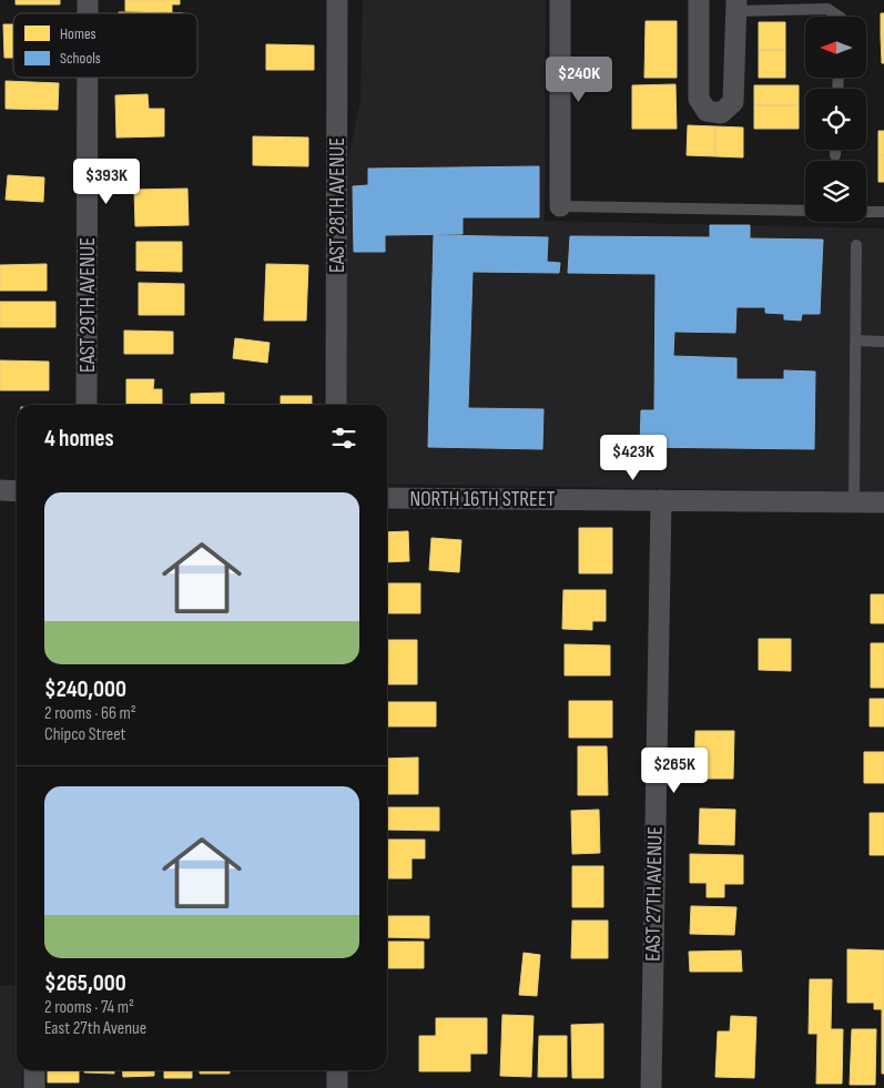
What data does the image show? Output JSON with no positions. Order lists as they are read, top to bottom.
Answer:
{
  "streets": {
    "street": [
      "EAST 28TH AVENUE",
      "EAST 29TH AVENUE",
      "NORTH 16TH STREET",
      "EAST 27TH AVENUE"
    ]
  },
  "crossings": [
    ["NORTH 16TH STREET", "EAST 27TH AVENUE"]
  ],
  "legend": ["Homes", "Schools"],
  "north": "left",
  "page": {
    "price": [
      "$240K",
      "$393K",
      "$423K",
      "$265K"
    ],
    "heading": "4 homes",
    "list": [
      {
        "name": "$240,000",
        "note": "2 rooms · 66 m² · Chipco Street"
      },
      {
        "name": "$265,000",
        "note": "2 rooms · 74 m² · East 27th Avenue"
      }
    ]
  }
}
